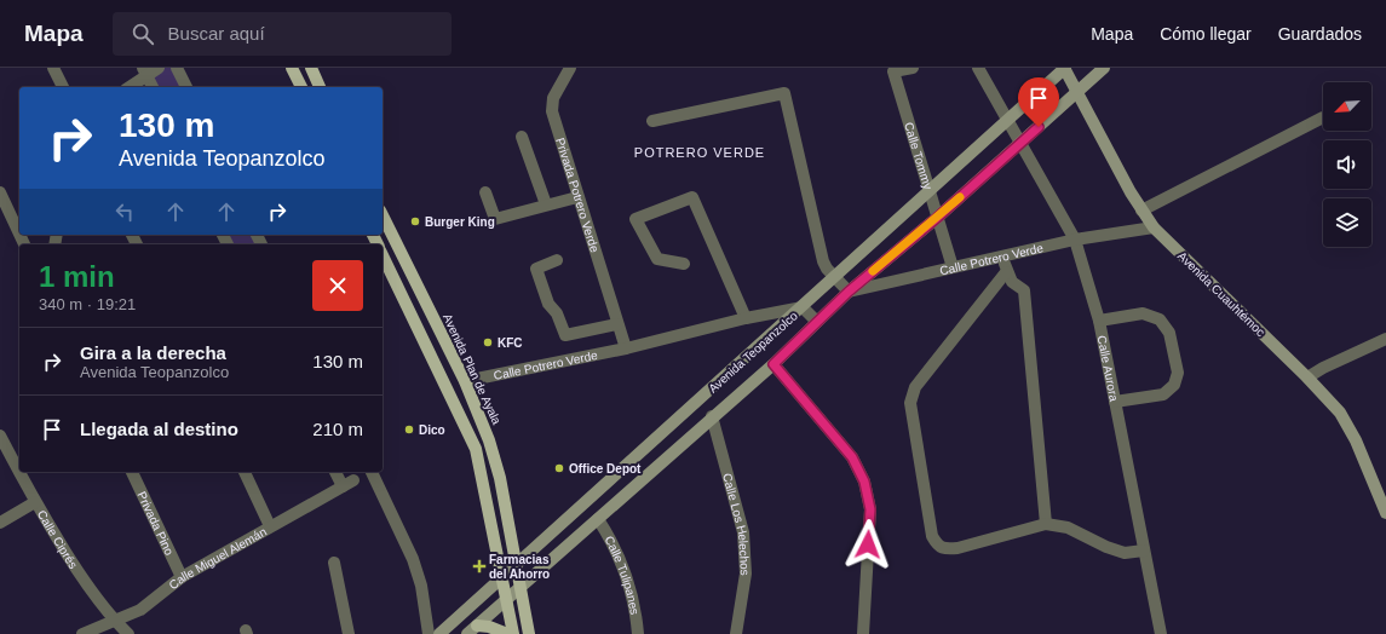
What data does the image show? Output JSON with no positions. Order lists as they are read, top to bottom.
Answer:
{
  "streets": {
    "main road": ["Avenida Cuauhtémoc", "Avenida Teopanzolco", "Avenida Plan de Ayala"],
    "street": [
      "Calle Tommy",
      "Privada Potrero Verde",
      "Calle Potrero Verde",
      "Calle Aurora",
      "Privada Pino",
      "Calle Los Helechos",
      "Calle Ciprés",
      "Calle Miguel Alemán",
      "Calle Tulipanes"
    ]
  },
  "crossings": [
    ["Calle Tommy", "Calle Potrero Verde"],
    ["Calle Tommy", "Avenida Teopanzolco"],
    ["Calle Potrero Verde", "Avenida Cuauhtémoc"],
    ["Calle Potrero Verde", "Avenida Teopanzolco"],
    ["Calle Potrero Verde", "Calle Aurora"],
    ["Calle Potrero Verde", "Avenida Plan de Ayala"],
    ["Avenida Cuauhtémoc", "Avenida Teopanzolco"],
    ["Avenida Teopanzolco", "Calle Aurora"],
    ["Avenida Teopanzolco", "Avenida Plan de Ayala"],
    ["Avenida Teopanzolco", "Calle Los Helechos"],
    ["Avenida Teopanzolco", "Calle Tulipanes"],
    ["Privada Pino", "Calle Miguel Alemán"],
    ["Calle Ciprés", "Calle Miguel Alemán"]
  ],
  "districts": ["POTRERO VERDE"],
  "places": {
    "other": [
      "Burger King",
      "KFC",
      "Dico",
      "Office Depot"
    ],
    "health": ["Farmacias del Ahorro"]
  },
  "north": "bottom left",
  "page": {
    "header": "Mapa",
    "search": "Buscar aquí",
    "nav": ["Mapa", "Cómo llegar", "Guardados"],
    "turn": ["130 m", "Avenida Teopanzolco"],
    "heading": ["1 min", "340 m · 19:21"],
    "list": [
      {
        "name": "Gira a la derecha",
        "note": "Avenida Teopanzolco",
        "value": "130 m"
      },
      {
        "name": "Llegada al destino",
        "value": "210 m"
      }
    ]
  }
}
